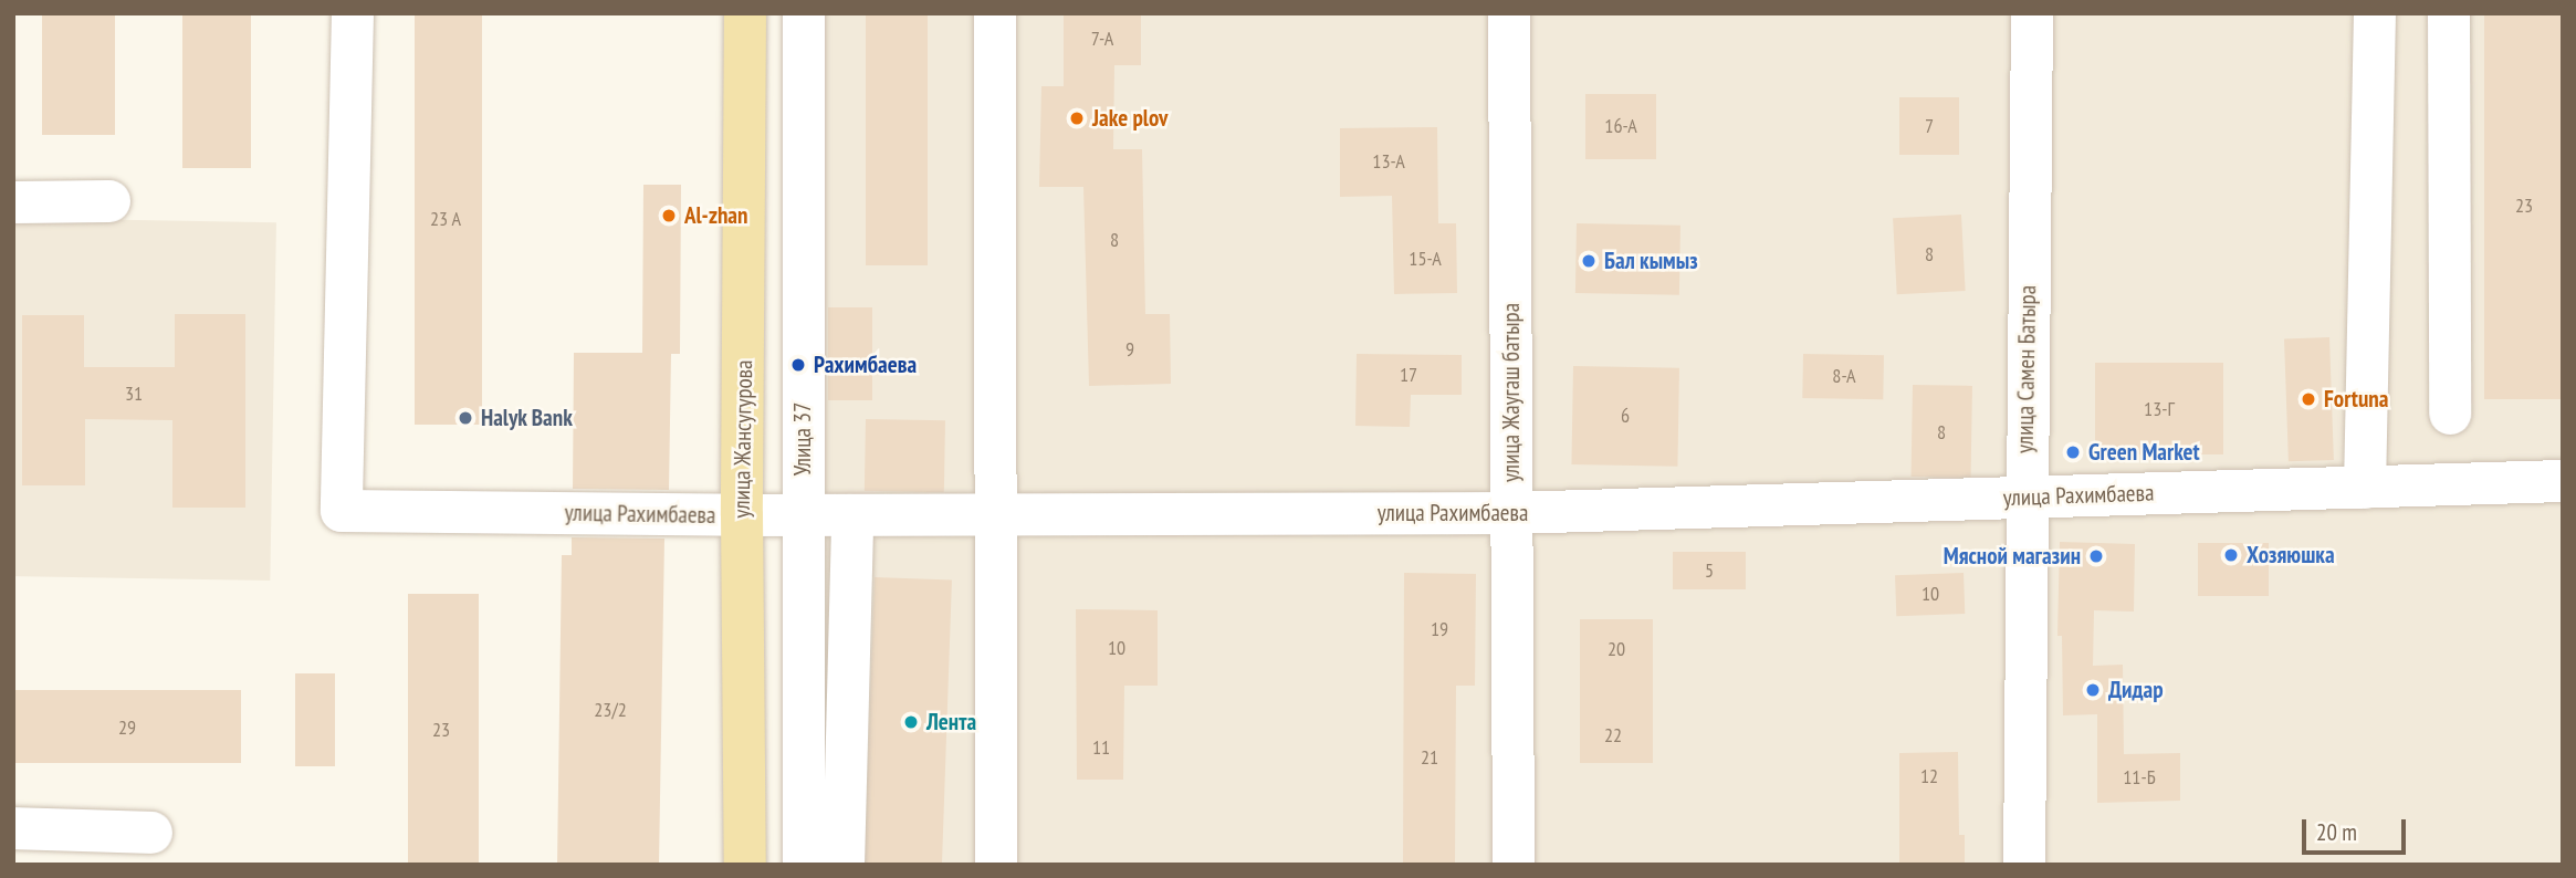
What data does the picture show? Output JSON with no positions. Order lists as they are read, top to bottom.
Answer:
{
  "streets": {
    "main road": ["улица Жансугурова"],
    "street": [
      "улица Самен Батыра",
      "улица Жаугаш батыра",
      "Улица 37",
      "улица Рахимбаева"
    ]
  },
  "crossings": [
    ["улица Самен Батыра", "улица Рахимбаева"],
    ["улица Жаугаш батыра", "улица Рахимбаева"],
    ["улица Жансугурова", "улица Рахимбаева"]
  ],
  "places": [
    "Jake plov",
    "Al-zhan",
    "Бал кымыз",
    "Рахимбаева",
    "Fortuna",
    "Halyk Bank",
    "Green Market",
    "Хозяюшка",
    "Мясной магазин",
    "Дидар",
    "Лента"
  ],
  "house_numbers": [
    "7-А",
    "16-А",
    "7",
    "13-А",
    "23",
    "23 А",
    "8",
    "8",
    "15-А",
    "9",
    "17",
    "8-А",
    "31",
    "13-Г",
    "6",
    "8",
    "5",
    "10",
    "19",
    "10",
    "20",
    "23/2",
    "29",
    "23",
    "22",
    "11",
    "21",
    "12",
    "11-Б"
  ],
  "scale_bar": "20 m"
}
